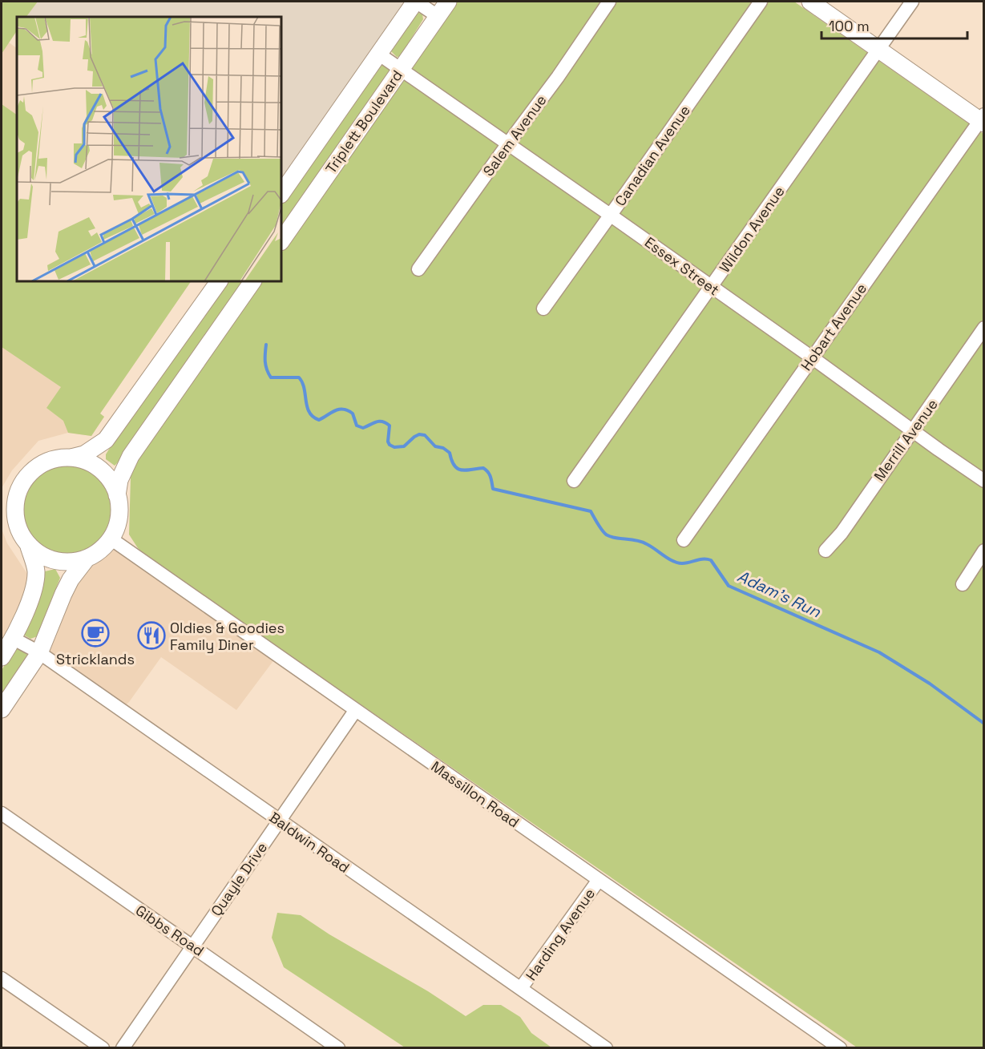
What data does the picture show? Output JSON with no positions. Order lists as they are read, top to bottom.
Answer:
{
  "streets": {
    "main road": ["Triplett Boulevard"],
    "street": [
      "Salem Avenue",
      "Canadian Avenue",
      "Wildon Avenue",
      "Essex Street",
      "Hobart Avenue",
      "Merrill Avenue",
      "Massillon Road",
      "Baldwin Road",
      "Quayle Drive",
      "Gibbs Road",
      "Harding Avenue"
    ]
  },
  "crossings": [
    ["Triplett Boulevard", "Essex Street"],
    ["Salem Avenue", "Essex Street"],
    ["Canadian Avenue", "Essex Street"],
    ["Wildon Avenue", "Essex Street"],
    ["Essex Street", "Hobart Avenue"],
    ["Essex Street", "Merrill Avenue"],
    ["Massillon Road", "Quayle Drive"],
    ["Massillon Road", "Harding Avenue"],
    ["Baldwin Road", "Quayle Drive"],
    ["Baldwin Road", "Harding Avenue"],
    ["Quayle Drive", "Gibbs Road"]
  ],
  "water": ["Adam's Run"],
  "places": {
    "cafe": ["Stricklands"],
    "restaurant": ["Oldies & Goodies Family Diner"]
  },
  "scale_bar": "100 m"
}
